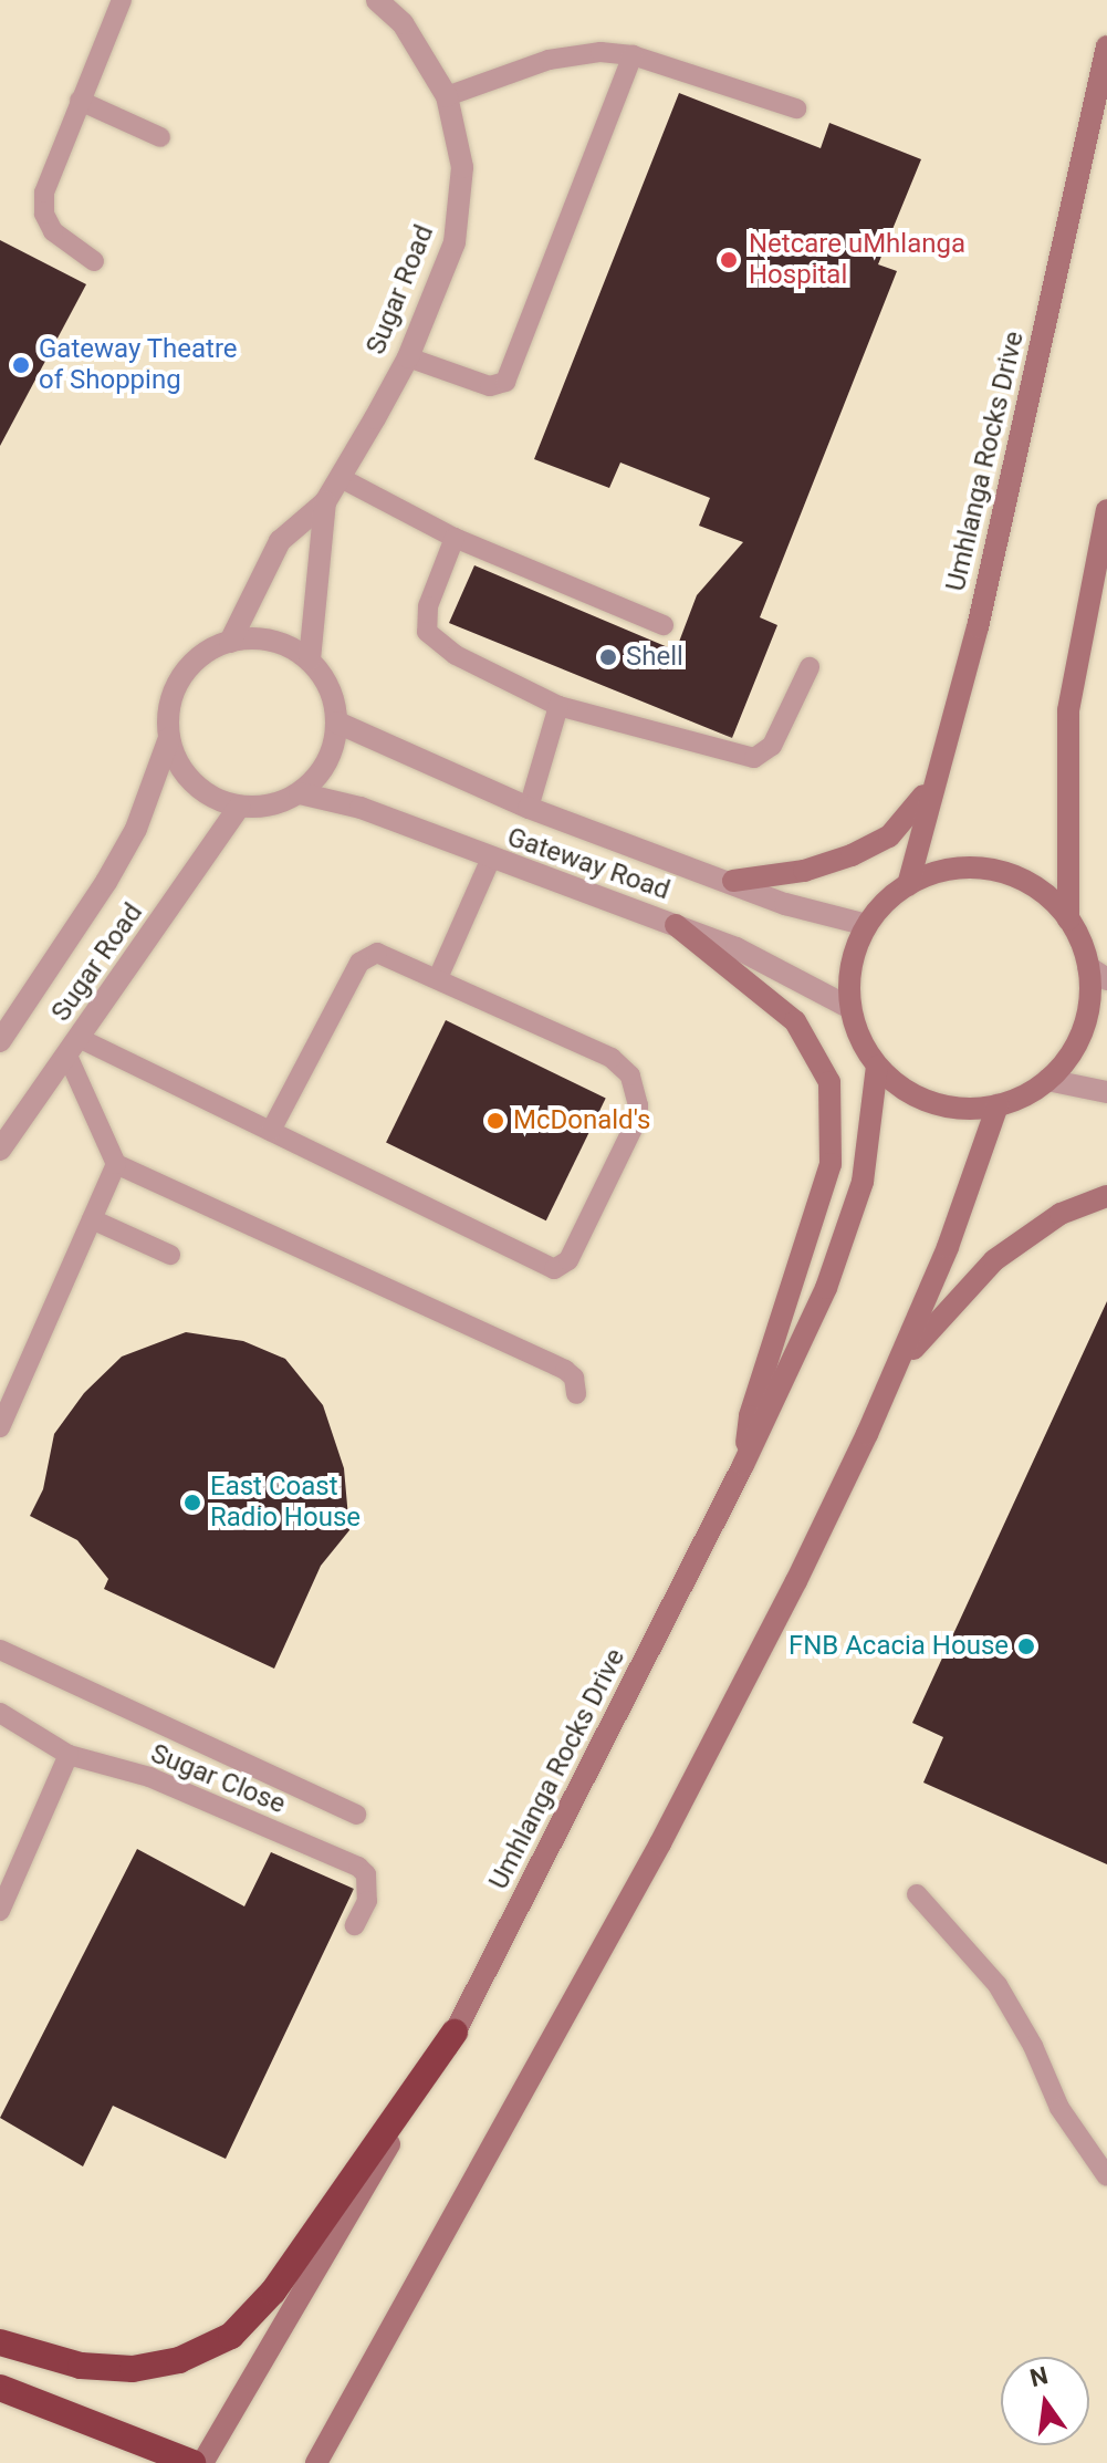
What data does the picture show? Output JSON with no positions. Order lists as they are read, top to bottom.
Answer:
{
  "streets": {
    "main road": ["Umhlanga Rocks Drive"],
    "street": ["Sugar Road", "Gateway Road"],
    "lane": ["Sugar Close"]
  },
  "crossings": [
    ["Sugar Road", "Gateway Road"],
    ["Umhlanga Rocks Drive", "Gateway Road"]
  ],
  "places": [
    "Netcare uMhlanga Hospital",
    "Gateway Theatre of Shopping",
    "Shell",
    "McDonald's",
    "East Coast Radio House",
    "FNB Acacia House"
  ],
  "north": "top"
}
